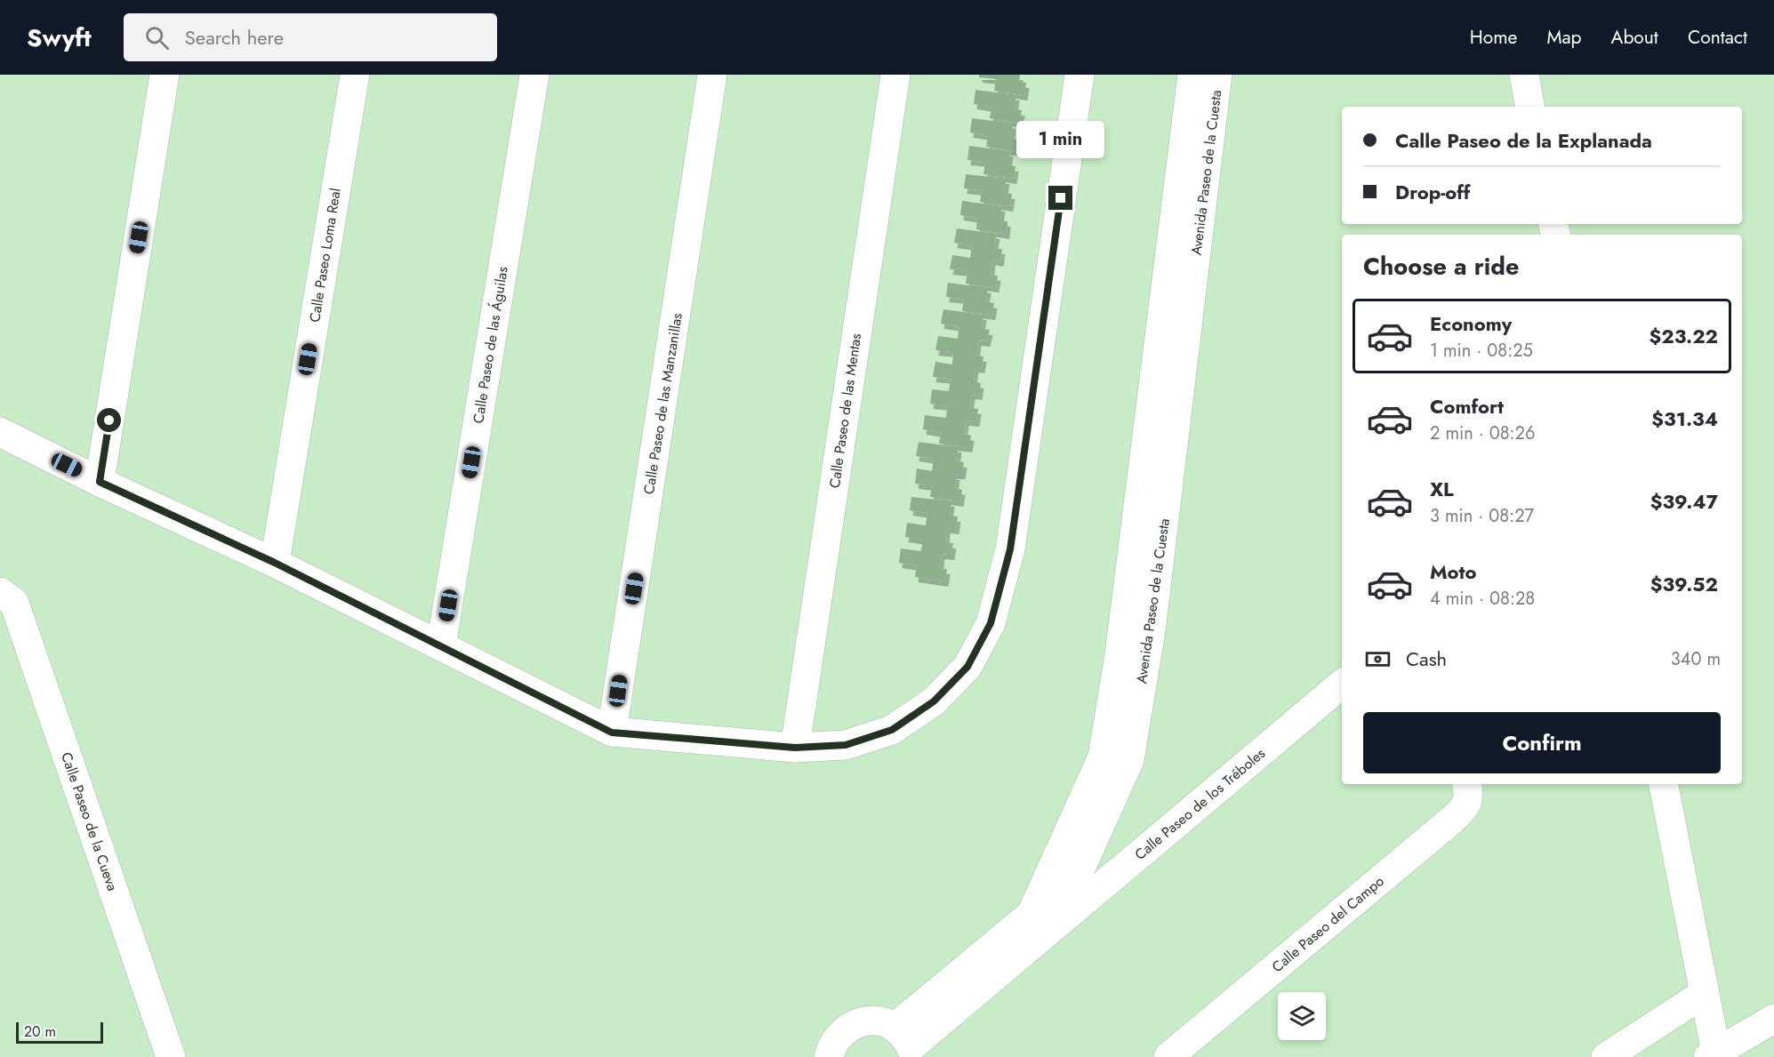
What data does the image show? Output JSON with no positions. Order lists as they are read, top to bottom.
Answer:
{
  "streets": {
    "street": [
      "Avenida Paseo de la Cuesta",
      "Calle Paseo Loma Real",
      "Calle Paseo de las Águilas",
      "Calle Paseo de las Manzanillas",
      "Calle Paseo de las Mentas",
      "Calle Paseo de los Tréboles",
      "Calle Paseo de la Cueva",
      "Calle Paseo del Campo"
    ]
  },
  "crossings": [
    ["Avenida Paseo de la Cuesta", "Calle Paseo de los Tréboles"]
  ],
  "scale_bar": "20 m",
  "page": {
    "header": "Swyft",
    "search": "Search here",
    "nav": [
      "Home",
      "Map",
      "About",
      "Contact"
    ],
    "banner": ["Calle Paseo de la Explanada", "Drop-off"],
    "bubble": "1 min",
    "heading": "Choose a ride",
    "list": [
      {
        "name": "Economy",
        "note": "1 min · 08:25",
        "value": "$23.22"
      },
      {
        "name": "Comfort",
        "note": "2 min · 08:26",
        "value": "$31.34"
      },
      {
        "name": "XL",
        "note": "3 min · 08:27",
        "value": "$39.47"
      },
      {
        "name": "Moto",
        "note": "4 min · 08:28",
        "value": "$39.52"
      }
    ],
    "pay": ["Cash", "340 m"],
    "buttons": "Confirm",
    "scale": "20 m"
  }
}
